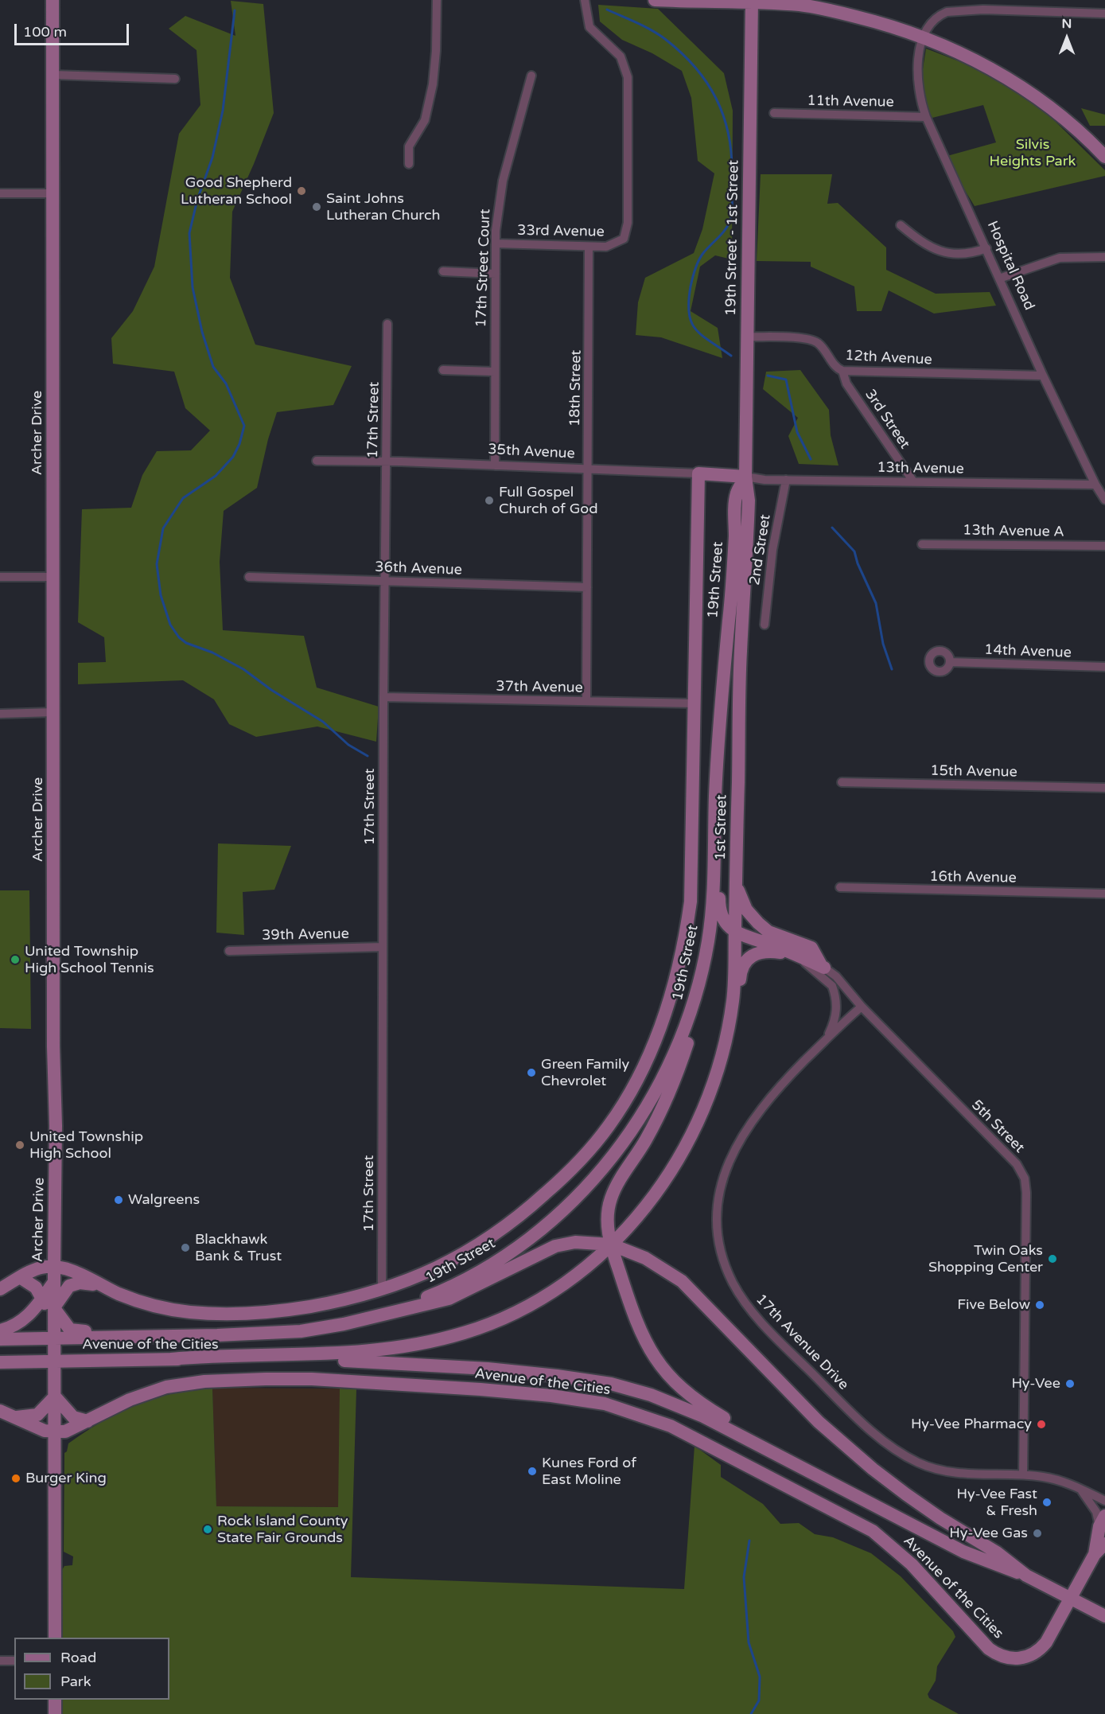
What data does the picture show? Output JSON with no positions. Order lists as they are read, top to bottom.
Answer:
{
  "streets": {
    "main road": [
      "19th Street - 1st Street",
      "Archer Drive",
      "35th Avenue",
      "19th Street",
      "1st Street",
      "Avenue of the Cities"
    ],
    "street": [
      "11th Avenue",
      "33rd Avenue",
      "Hospital Road",
      "17th Street Court",
      "12th Avenue",
      "18th Street",
      "3rd Street",
      "17th Street",
      "13th Avenue",
      "13th Avenue A",
      "2nd Street",
      "36th Avenue",
      "14th Avenue",
      "37th Avenue",
      "15th Avenue",
      "16th Avenue",
      "39th Avenue",
      "5th Street",
      "17th Avenue Drive"
    ]
  },
  "crossings": [
    ["11th Avenue", "Hospital Road"],
    ["33rd Avenue", "17th Street Court"],
    ["33rd Avenue", "18th Street"],
    ["19th Street - 1st Street", "12th Avenue"],
    ["19th Street - 1st Street", "35th Avenue"],
    ["19th Street - 1st Street", "13th Avenue"],
    ["19th Street - 1st Street", "19th Street"],
    ["19th Street - 1st Street", "1st Street"],
    ["Hospital Road", "12th Avenue"],
    ["Hospital Road", "13th Avenue"],
    ["17th Street Court", "35th Avenue"],
    ["12th Avenue", "3rd Street"],
    ["18th Street", "35th Avenue"],
    ["18th Street", "36th Avenue"],
    ["18th Street", "37th Avenue"],
    ["3rd Street", "13th Avenue"],
    ["17th Street", "35th Avenue"],
    ["17th Street", "36th Avenue"],
    ["17th Street", "19th Street"],
    ["17th Street", "37th Avenue"],
    ["17th Street", "39th Avenue"],
    ["Archer Drive", "Avenue of the Cities"],
    ["35th Avenue", "13th Avenue"],
    ["35th Avenue", "19th Street"],
    ["35th Avenue", "1st Street"],
    ["13th Avenue", "2nd Street"],
    ["13th Avenue", "19th Street"],
    ["13th Avenue", "1st Street"],
    ["19th Street", "37th Avenue"],
    ["19th Street", "1st Street"],
    ["19th Street", "Avenue of the Cities"],
    ["1st Street", "Avenue of the Cities"],
    ["5th Street", "17th Avenue Drive"]
  ],
  "parks": ["Silvis Heights Park"],
  "places": [
    "Good Shepherd Lutheran School",
    "Saint Johns Lutheran Church",
    "Full Gospel Church of God",
    "United Township High School Tennis",
    "Green Family Chevrolet",
    "United Township High School",
    "Walgreens",
    "Blackhawk Bank & Trust",
    "Twin Oaks Shopping Center",
    "Five Below",
    "Hy-Vee",
    "Hy-Vee Pharmacy",
    "Kunes Ford of East Moline",
    "Burger King",
    "Hy-Vee Fast & Fresh",
    "Rock Island County State Fair Grounds",
    "Hy-Vee Gas"
  ],
  "legend": ["Road", "Park"],
  "scale_bar": "100 m",
  "north": "top"
}
